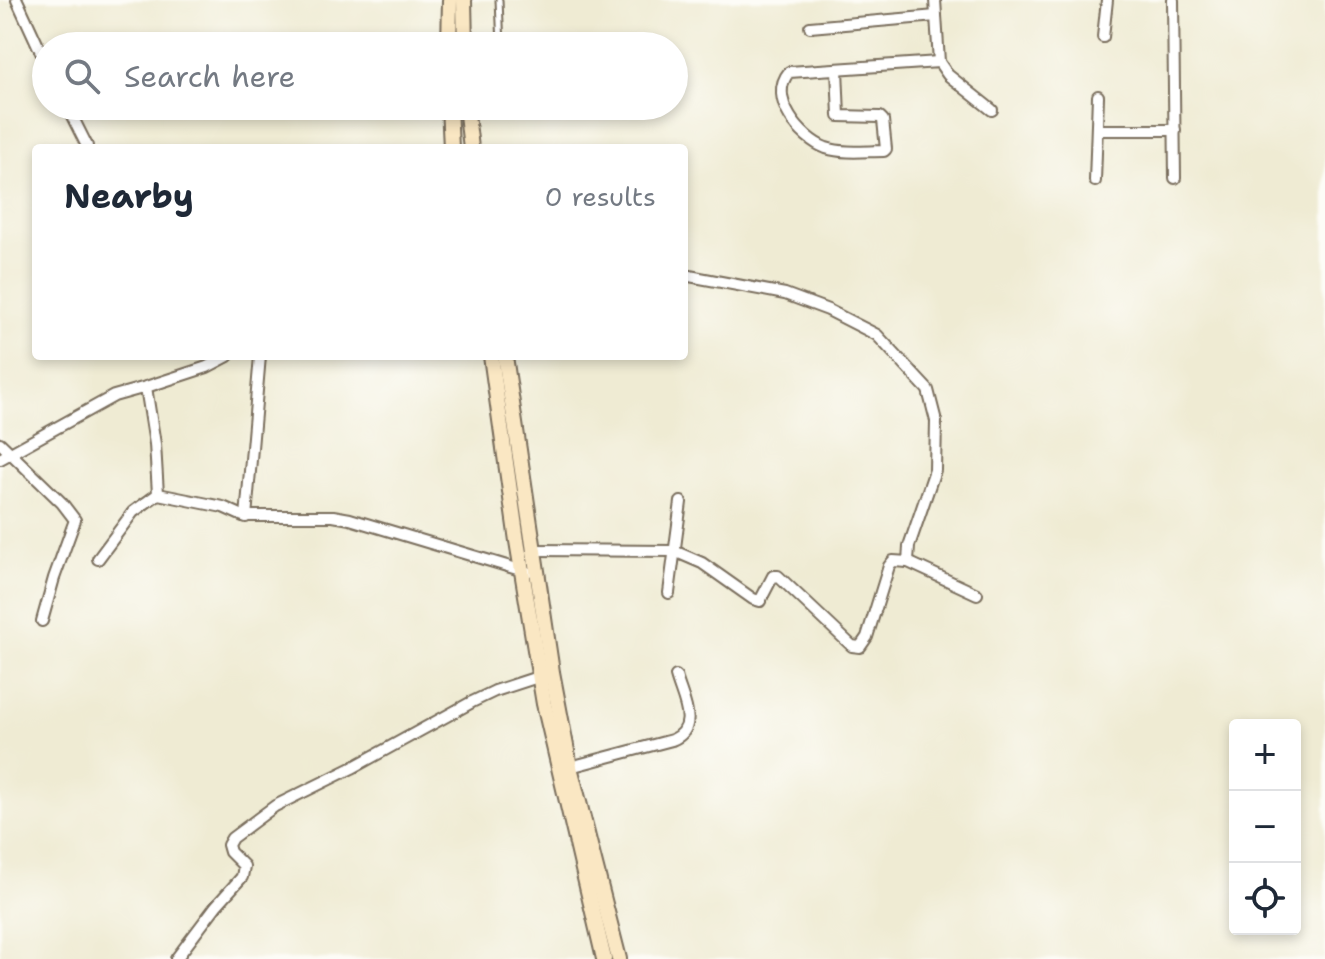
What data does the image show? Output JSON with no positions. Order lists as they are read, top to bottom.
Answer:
{
  "page": {
    "search": "Search here",
    "heading": ["Nearby", "0 results"],
    "map_buttons": ["+", "−"]
  }
}
